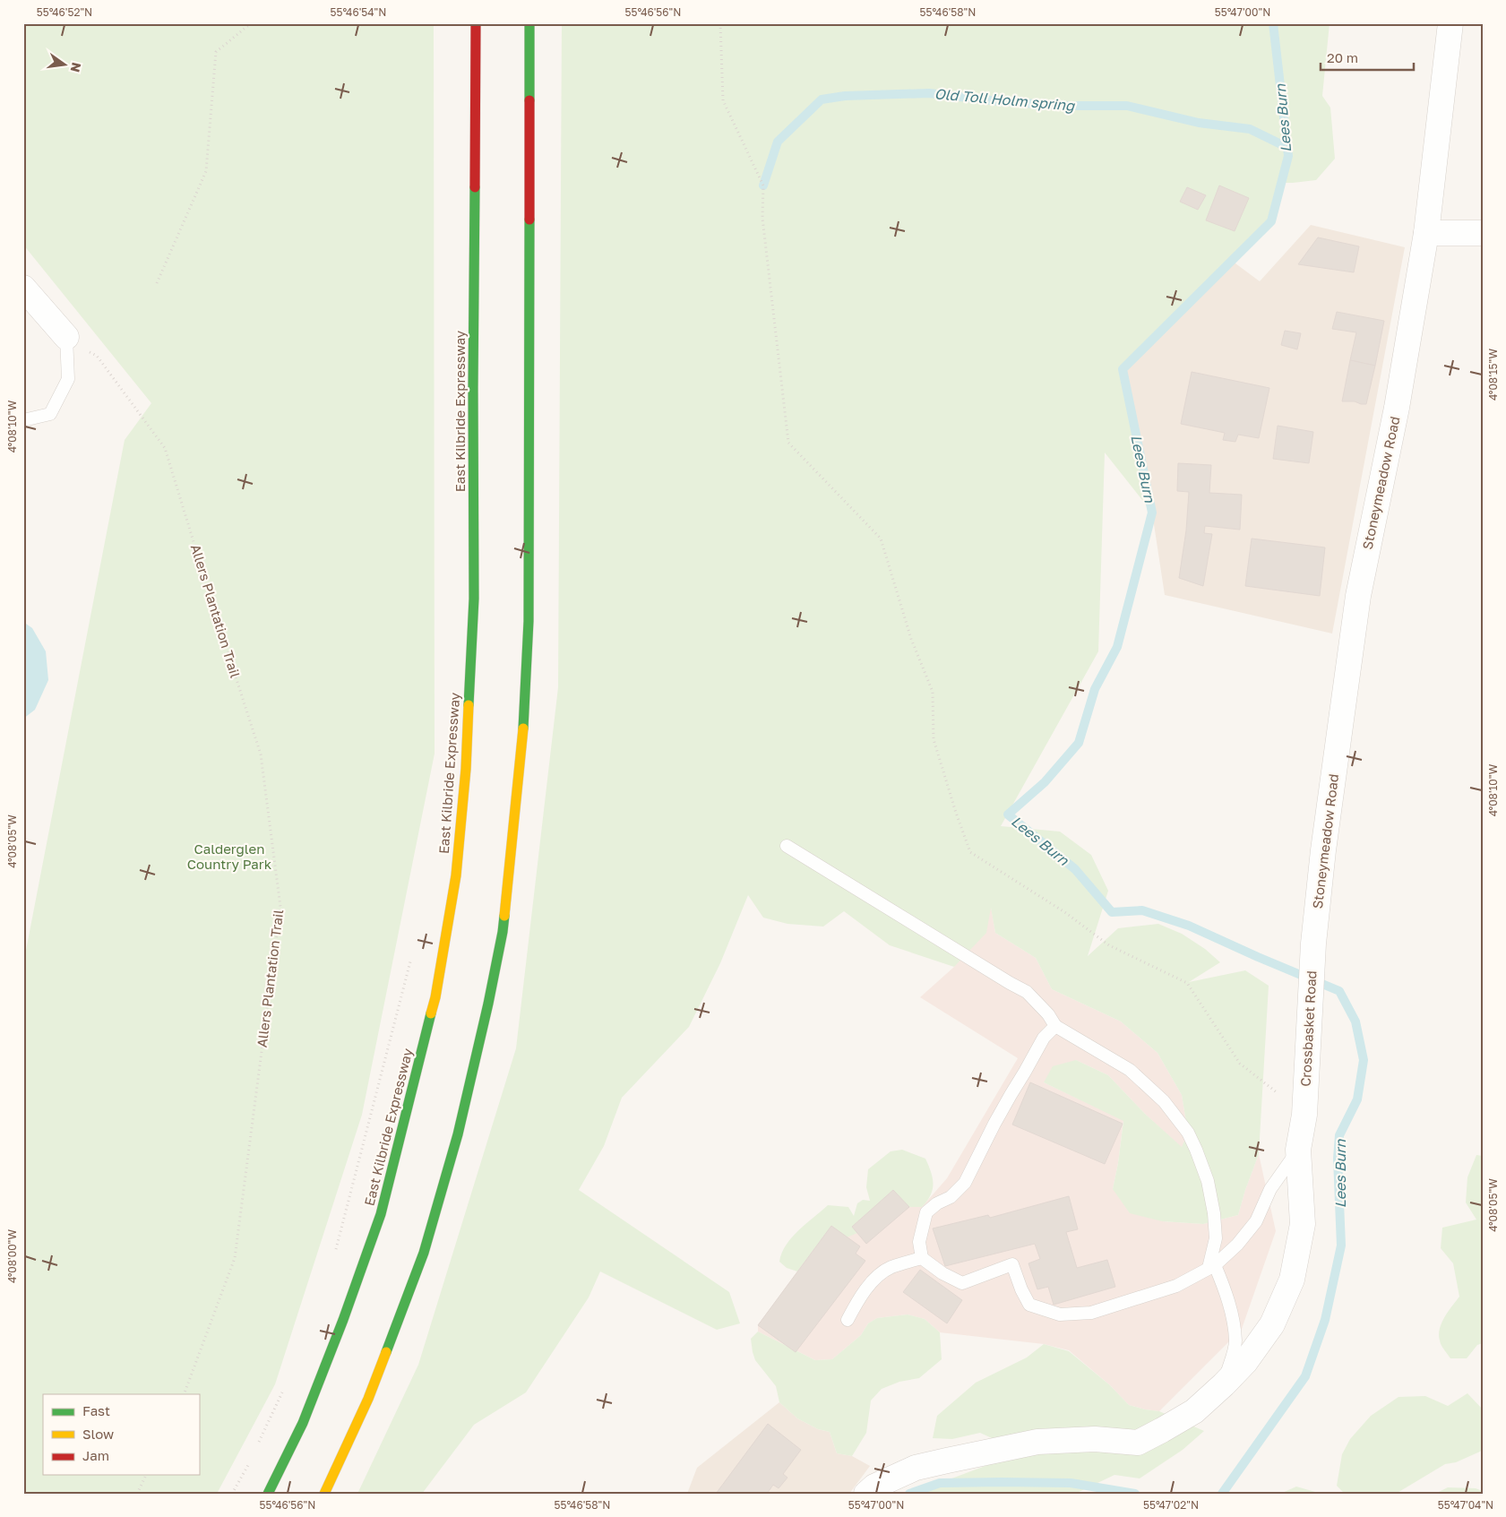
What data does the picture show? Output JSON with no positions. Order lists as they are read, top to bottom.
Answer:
{
  "streets": {
    "highway": ["East Kilbride Expressway"],
    "street": ["Stoneymeadow Road", "Crossbasket Road"],
    "path": ["Allers Plantation Trail"]
  },
  "crossings": [
    ["Stoneymeadow Road", "Crossbasket Road"]
  ],
  "water": ["Old Toll Holm spring", "Lees Burn"],
  "parks": ["Calderglen Country Park"],
  "legend": ["Fast", "Slow", "Jam"],
  "scale_bar": "20 m",
  "north": "right",
  "coordinates": [
    "55°46'52\"N",
    "55°46'54\"N",
    "55°46'56\"N",
    "55°46'58\"N",
    "55°47'00\"N",
    "4°08'15\"W",
    "4°08'10\"W",
    "4°08'05\"W",
    "4°08'00\"W",
    "55°47'02\"N",
    "55°47'04\"N"
  ]
}
